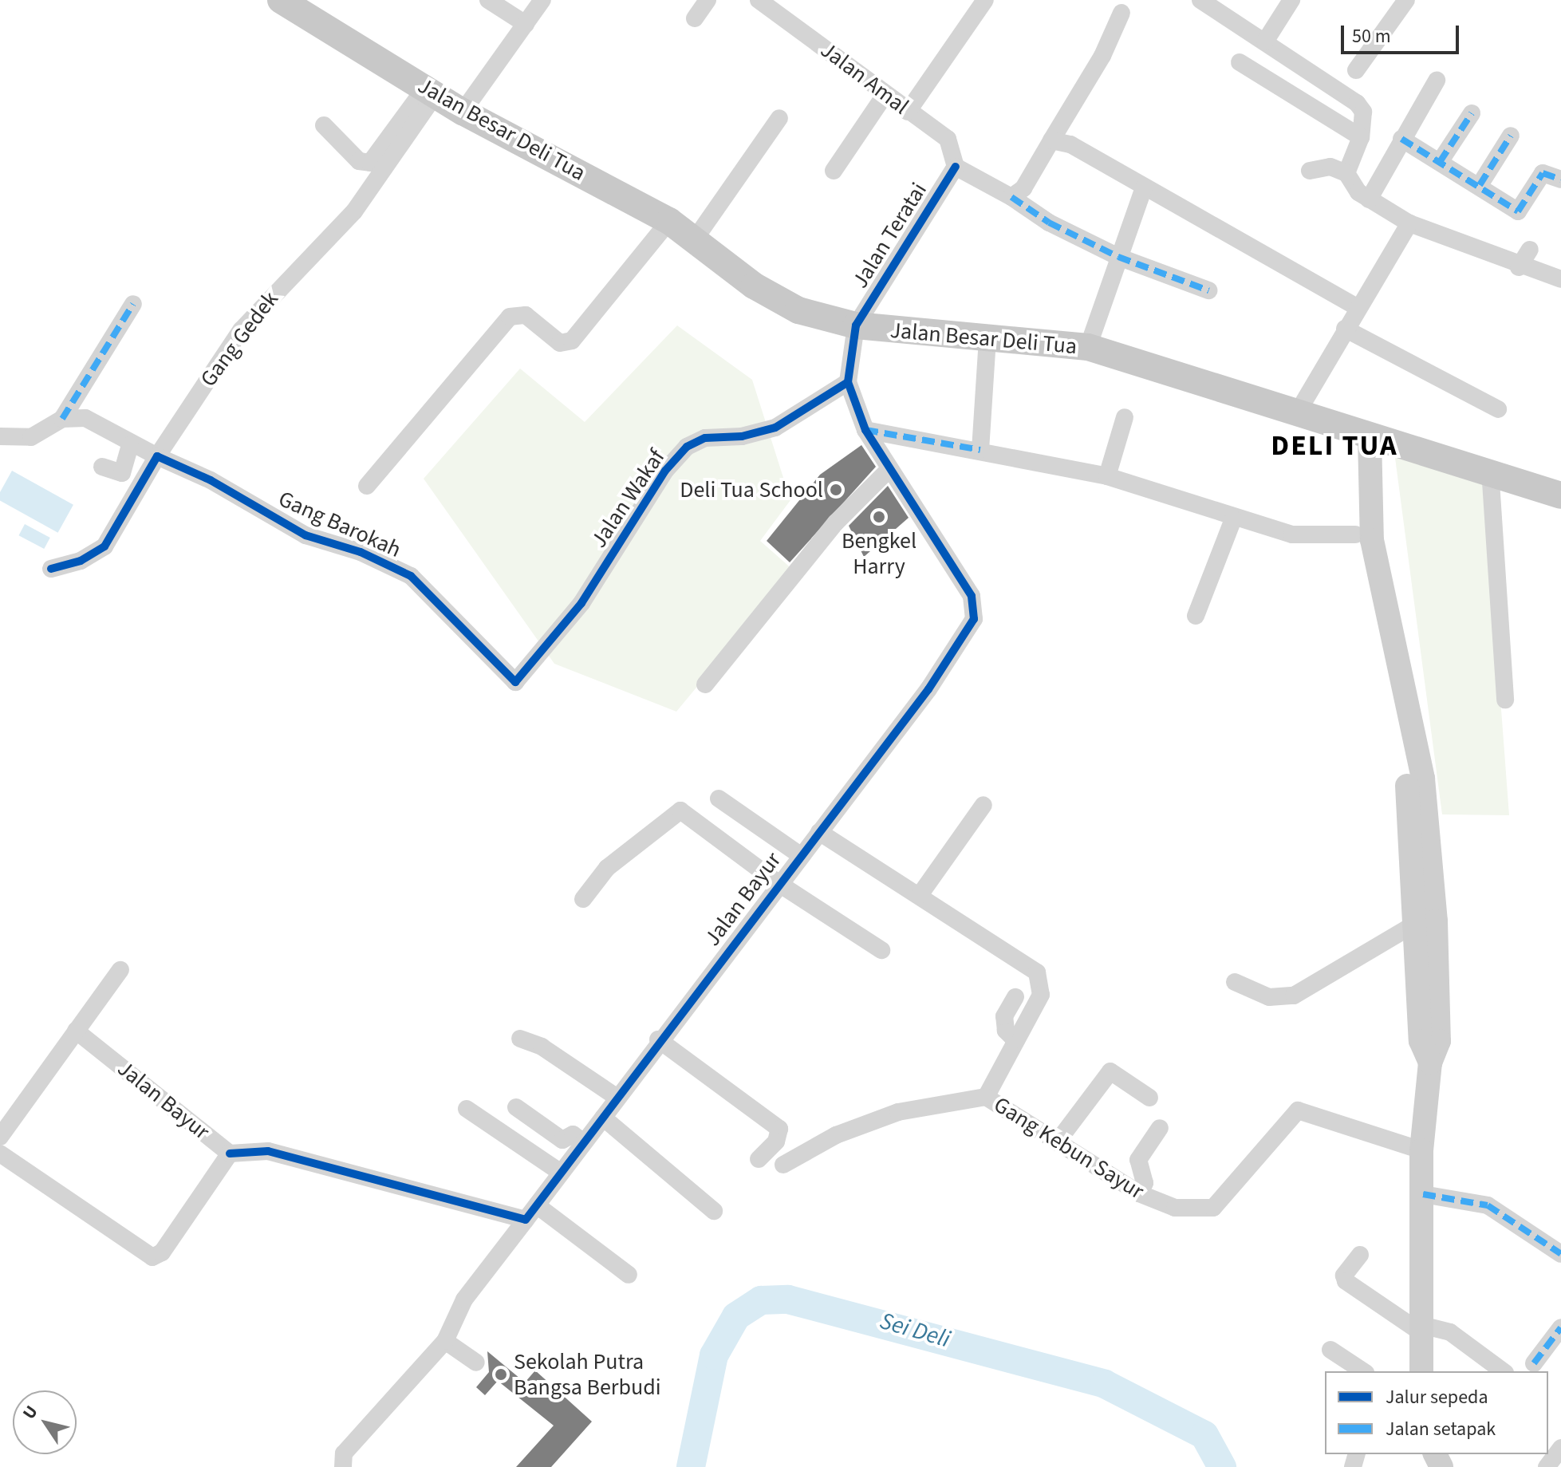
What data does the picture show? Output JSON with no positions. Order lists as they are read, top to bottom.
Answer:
{
  "streets": {
    "main road": ["Jalan Besar Deli Tua"],
    "street": [
      "Jalan Amal",
      "Jalan Teratai",
      "Gang Gedek",
      "Jalan Wakaf",
      "Gang Barokah",
      "Jalan Bayur",
      "Gang Kebun Sayur"
    ]
  },
  "crossings": [
    ["Jalan Amal", "Jalan Teratai"],
    ["Jalan Besar Deli Tua", "Jalan Teratai"],
    ["Jalan Besar Deli Tua", "Gang Gedek"],
    ["Jalan Besar Deli Tua", "Jalan Bayur"],
    ["Jalan Teratai", "Jalan Bayur"],
    ["Gang Gedek", "Gang Barokah"],
    ["Jalan Wakaf", "Gang Barokah"],
    ["Jalan Wakaf", "Jalan Bayur"],
    ["Jalan Bayur", "Gang Kebun Sayur"]
  ],
  "districts": ["DELI TUA"],
  "water": ["Sei Deli"],
  "places": ["Deli Tua School", "Bengkel Harry", "Sekolah Putra Bangsa Berbudi"],
  "legend": ["Jalur sepeda", "Jalan setapak"],
  "scale_bar": "50 m",
  "north": "top left"
}
